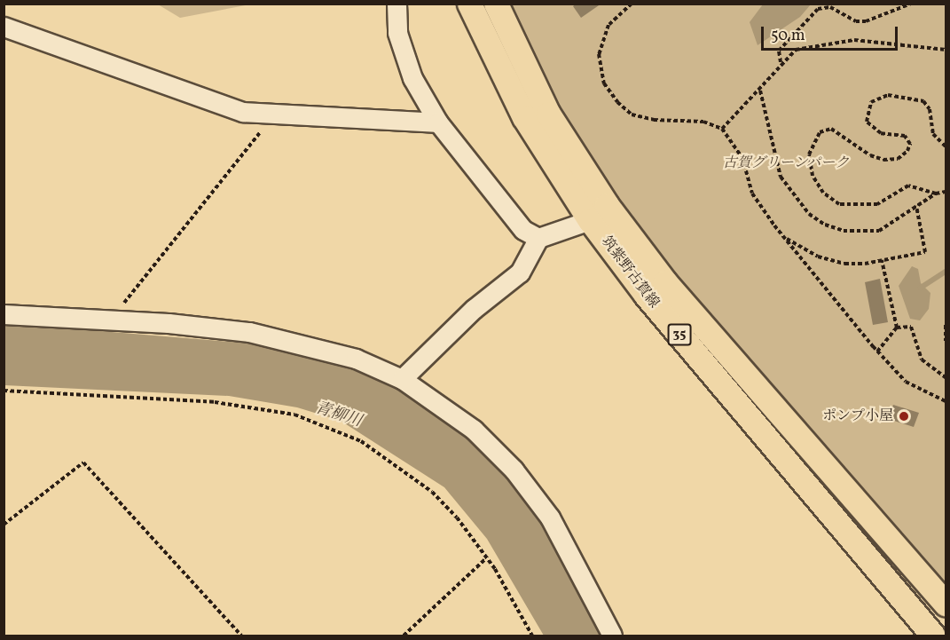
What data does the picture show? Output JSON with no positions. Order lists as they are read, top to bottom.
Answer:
{
  "streets": {
    "main road": ["筑紫野古賀線", "35"]
  },
  "water": ["青柳川"],
  "parks": ["古賀グリーンパーク"],
  "places": ["ポンプ小屋"],
  "scale_bar": "50 m"
}
